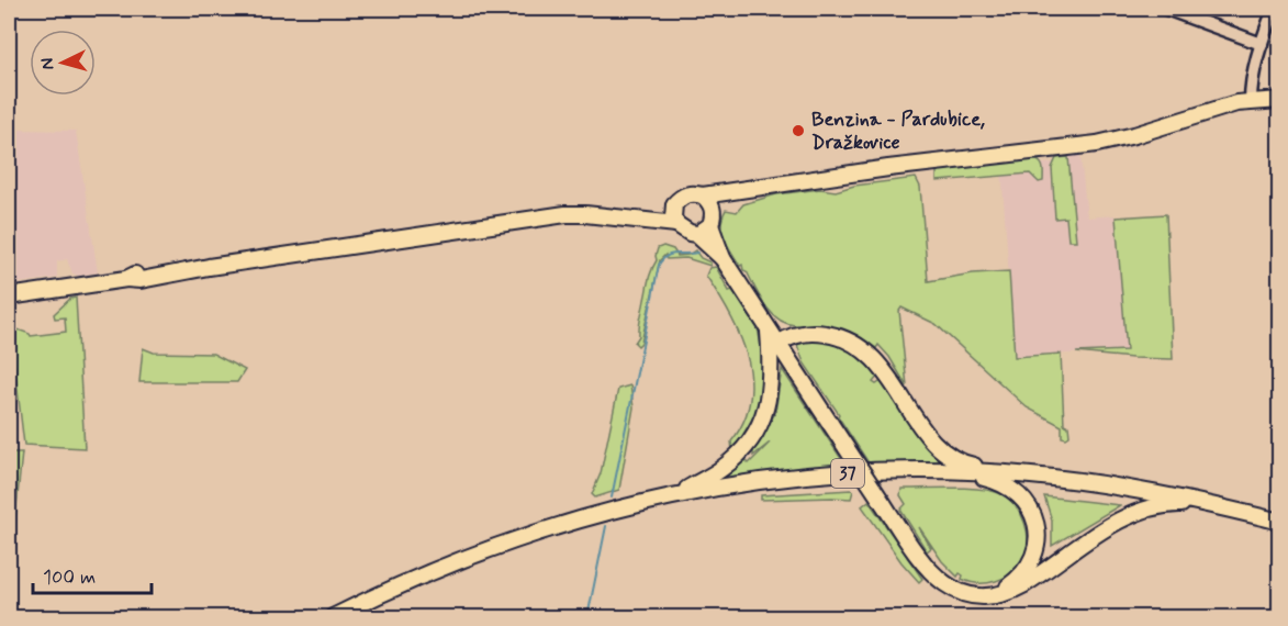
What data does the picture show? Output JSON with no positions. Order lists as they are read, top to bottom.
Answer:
{
  "streets": {
    "main road": ["37"]
  },
  "places": ["Benzina - Pardubice, Dražkovice"],
  "scale_bar": "100 m",
  "north": "left"
}
